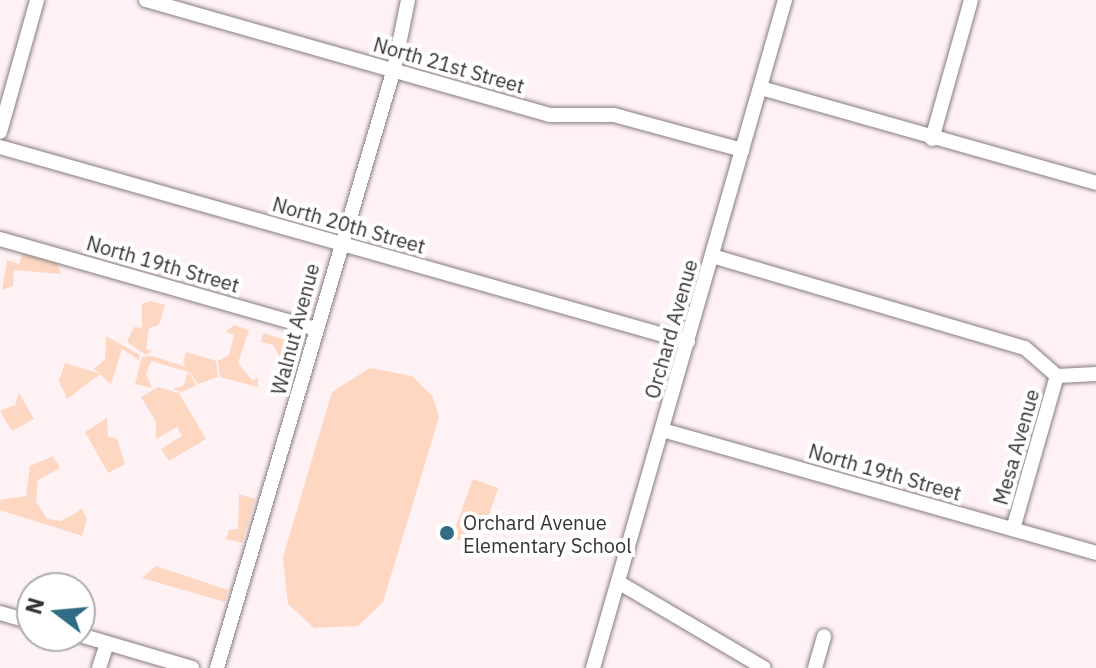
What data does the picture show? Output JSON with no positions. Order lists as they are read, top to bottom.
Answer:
{
  "streets": {
    "street": [
      "North 21st Street",
      "North 20th Street",
      "North 19th Street",
      "Walnut Avenue",
      "Orchard Avenue",
      "Mesa Avenue"
    ]
  },
  "crossings": [
    ["North 21st Street", "Walnut Avenue"],
    ["North 21st Street", "Orchard Avenue"],
    ["North 20th Street", "Walnut Avenue"],
    ["North 20th Street", "Orchard Avenue"],
    ["North 19th Street", "Walnut Avenue"],
    ["North 19th Street", "Orchard Avenue"],
    ["North 19th Street", "Mesa Avenue"]
  ],
  "places": ["Orchard Avenue Elementary School"],
  "north": "left"
}
